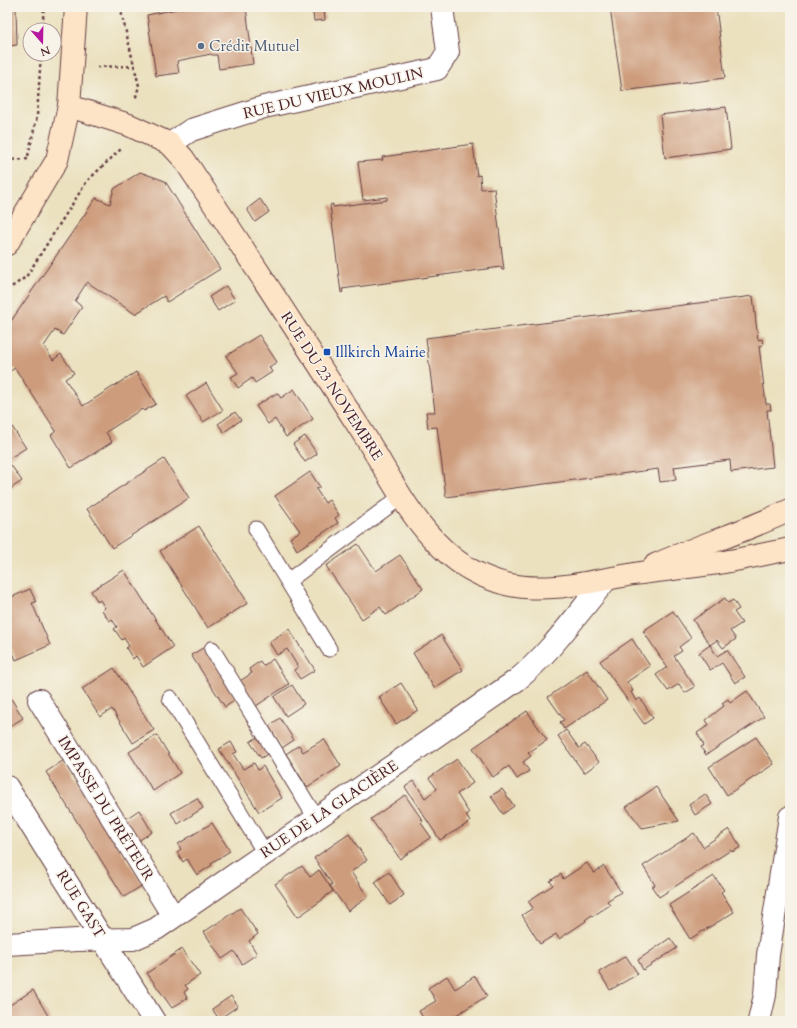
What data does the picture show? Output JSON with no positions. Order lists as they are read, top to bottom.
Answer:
{
  "streets": {
    "main road": ["RUE DU 23 NOVEMBRE"],
    "street": [
      "RUE DU VIEUX MOULIN",
      "IMPASSE DU PRÊTEUR",
      "RUE DE LA GLACIÈRE",
      "RUE GAST"
    ]
  },
  "crossings": [
    ["RUE DU VIEUX MOULIN", "RUE DU 23 NOVEMBRE"],
    ["RUE DU 23 NOVEMBRE", "RUE DE LA GLACIÈRE"],
    ["IMPASSE DU PRÊTEUR", "RUE DE LA GLACIÈRE"],
    ["RUE DE LA GLACIÈRE", "RUE GAST"]
  ],
  "places": {
    "other": ["Crédit Mutuel"],
    "transit": ["Illkirch Mairie"]
  },
  "north": "bottom"
}
